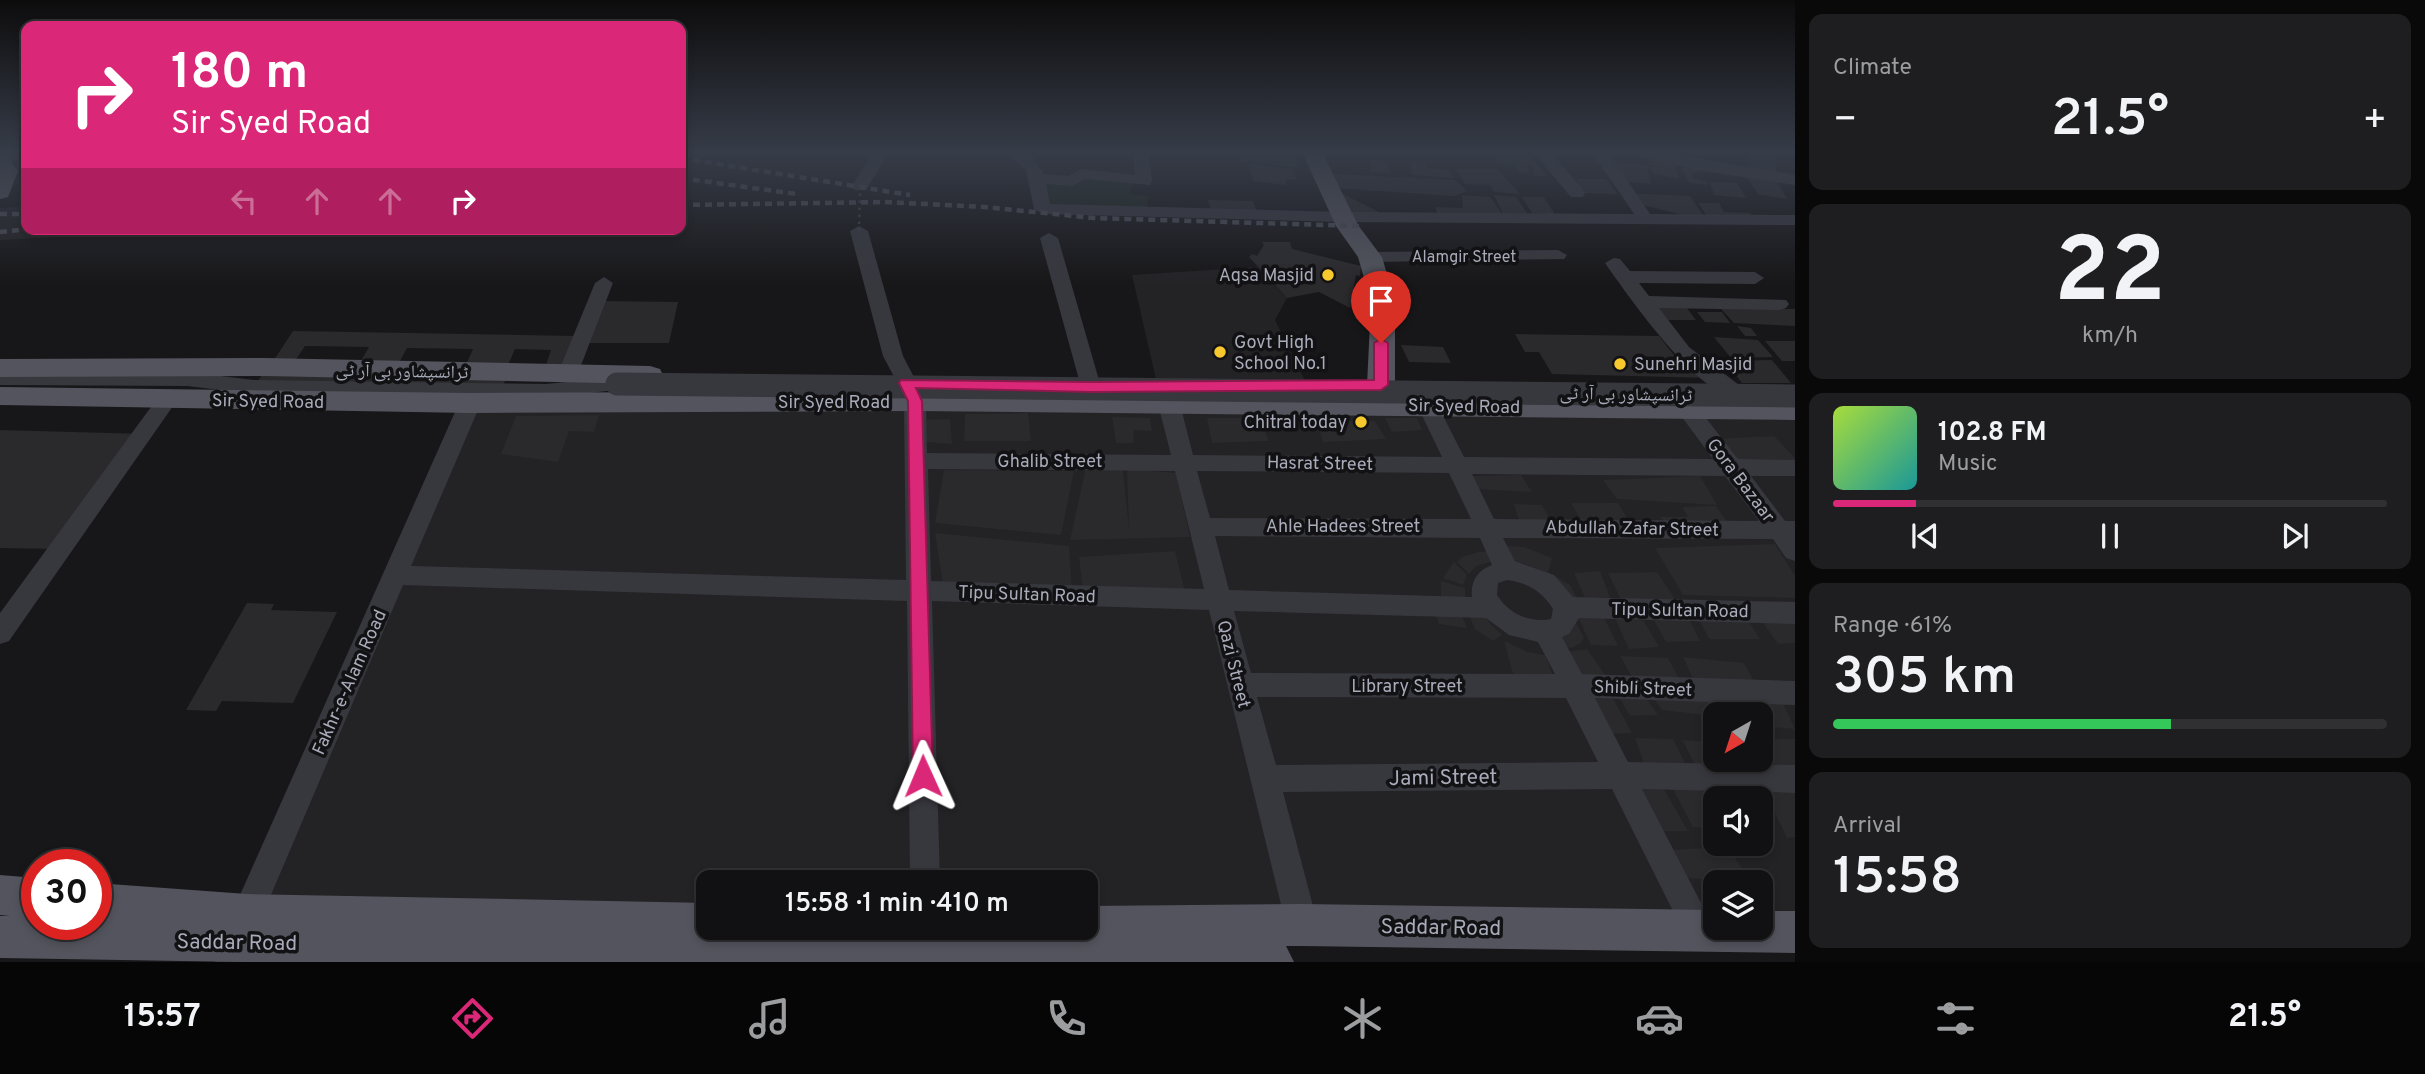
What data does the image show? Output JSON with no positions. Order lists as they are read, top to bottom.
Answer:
{
  "streets": {
    "main road": ["Sir Syed Road", "Saddar Road"],
    "street": [
      "Alamgir Street",
      "ٹرانسپشاور بی آر ٹی",
      "Ghalib Street",
      "Hasrat Street",
      "Gora Bazaar",
      "Ahle Hadees Street",
      "Abdullah Zafar Street",
      "Tipu Sultan Road",
      "Qazi Street",
      "Fakhr-e-Alam Road",
      "Library Street",
      "Shibli Street",
      "Jami Street"
    ]
  },
  "crossings": [
    ["ٹرانسپشاور بی آر ٹی", "Sir Syed Road"],
    ["Sir Syed Road", "Gora Bazaar"],
    ["Sir Syed Road", "Qazi Street"],
    ["Sir Syed Road", "Fakhr-e-Alam Road"],
    ["Ghalib Street", "Hasrat Street"],
    ["Ghalib Street", "Qazi Street"],
    ["Hasrat Street", "Gora Bazaar"],
    ["Hasrat Street", "Qazi Street"],
    ["Gora Bazaar", "Abdullah Zafar Street"],
    ["Ahle Hadees Street", "Abdullah Zafar Street"],
    ["Ahle Hadees Street", "Qazi Street"],
    ["Tipu Sultan Road", "Qazi Street"],
    ["Tipu Sultan Road", "Fakhr-e-Alam Road"],
    ["Qazi Street", "Library Street"],
    ["Qazi Street", "Jami Street"],
    ["Qazi Street", "Saddar Road"],
    ["Fakhr-e-Alam Road", "Saddar Road"],
    ["Library Street", "Shibli Street"]
  ],
  "places": [
    "Aqsa Masjid",
    "Govt High School No.1",
    "Sunehri Masjid",
    "Chitral today"
  ],
  "north": "bottom left",
  "page": {
    "tile": [
      "Climate",
      ["22", "km/h"],
      ["Range · 61%", "305 km"],
      ["Arrival", "15:58"]
    ],
    "turn": ["180 m", "Sir Syed Road"],
    "heat": ["−", "21.5°", "+"],
    "song": ["102.8 FM", "Music"],
    "limit": "30",
    "trip": "15:58 · 1 min · 410 m",
    "tabs": ["15:57", "21.5°"]
  }
}
